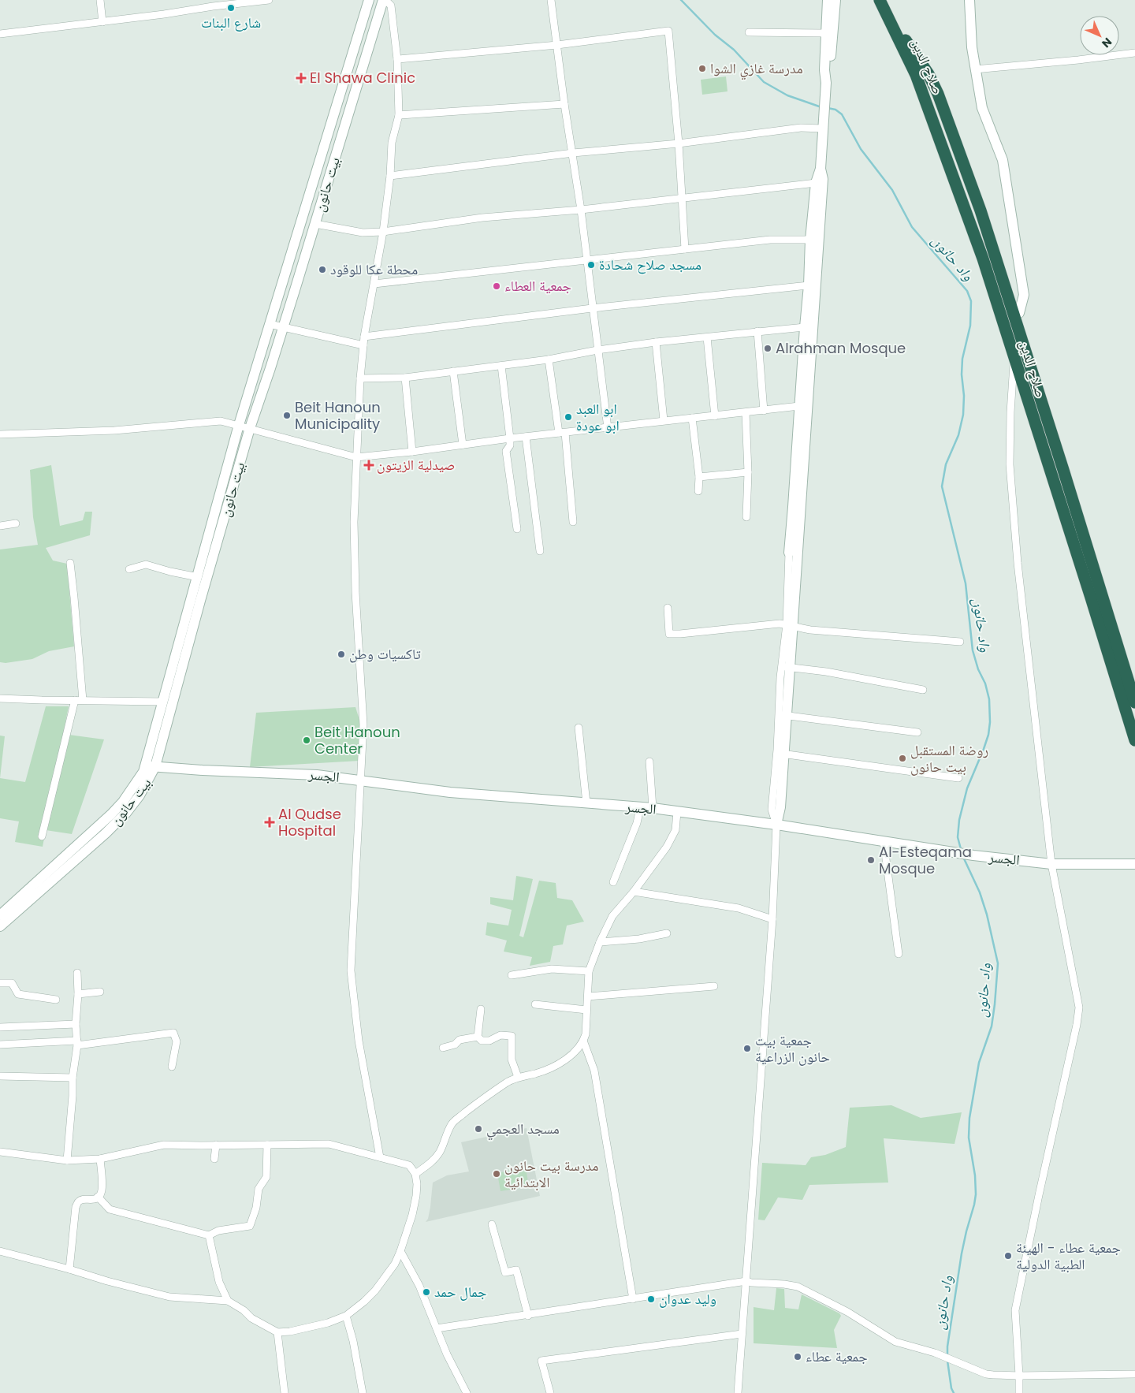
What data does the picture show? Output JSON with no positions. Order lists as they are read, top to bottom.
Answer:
{
  "streets": {
    "highway": ["صلاح الدين"],
    "street": ["بيت حانون", "الجسر"]
  },
  "crossings": [
    ["بيت حانون", "الجسر"]
  ],
  "water": ["واد حانون"],
  "places": {
    "other": [
      "شارع البنات",
      "مدرسة غازي الشوا",
      "مسجد صلاح شحادة",
      "محطة عكا للوقود",
      "جمعية العطاء",
      "Alrahman Mosque",
      "Beit Hanoun Municipality",
      "ابو العبد ابو عودة",
      "تاكسيات وطن",
      "Beit Hanoun Center",
      "روضة المستقبل بيت حانون",
      "Al-Esteqama Mosque",
      "جمعية بيت حانون الزراعية",
      "مسجد العجمي",
      "مدرسة بيت حانون الابتدائية",
      "جمعية عطاء - الهيئة الطبية الدولية",
      "جمال حمد",
      "وليد عدوان",
      "جمعية عطاء"
    ],
    "health": ["El Shawa Clinic", "صيدلية الزيتون", "Al Qudse Hospital"]
  },
  "north": "bottom right"
}
